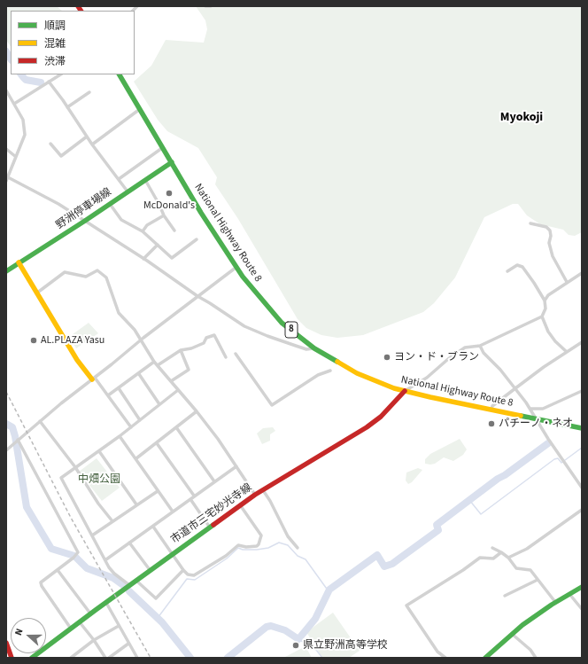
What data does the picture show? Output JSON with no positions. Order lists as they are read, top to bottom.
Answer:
{
  "streets": {
    "main road": [
      "野洲停車場線",
      "National Highway Route 8",
      "8",
      "市道市三宅妙光寺線"
    ]
  },
  "crossings": [
    ["野洲停車場線", "National Highway Route 8"],
    ["National Highway Route 8", "市道市三宅妙光寺線"]
  ],
  "districts": ["Myokoji"],
  "parks": ["中畑公園"],
  "places": [
    "McDonald's",
    "AL.PLAZA Yasu",
    "ヨン・ド・ブラン",
    "パチーノ・ネオ",
    "県立野洲高等学校"
  ],
  "legend": ["順調", "混雑", "渋滞"],
  "north": "left"
}
